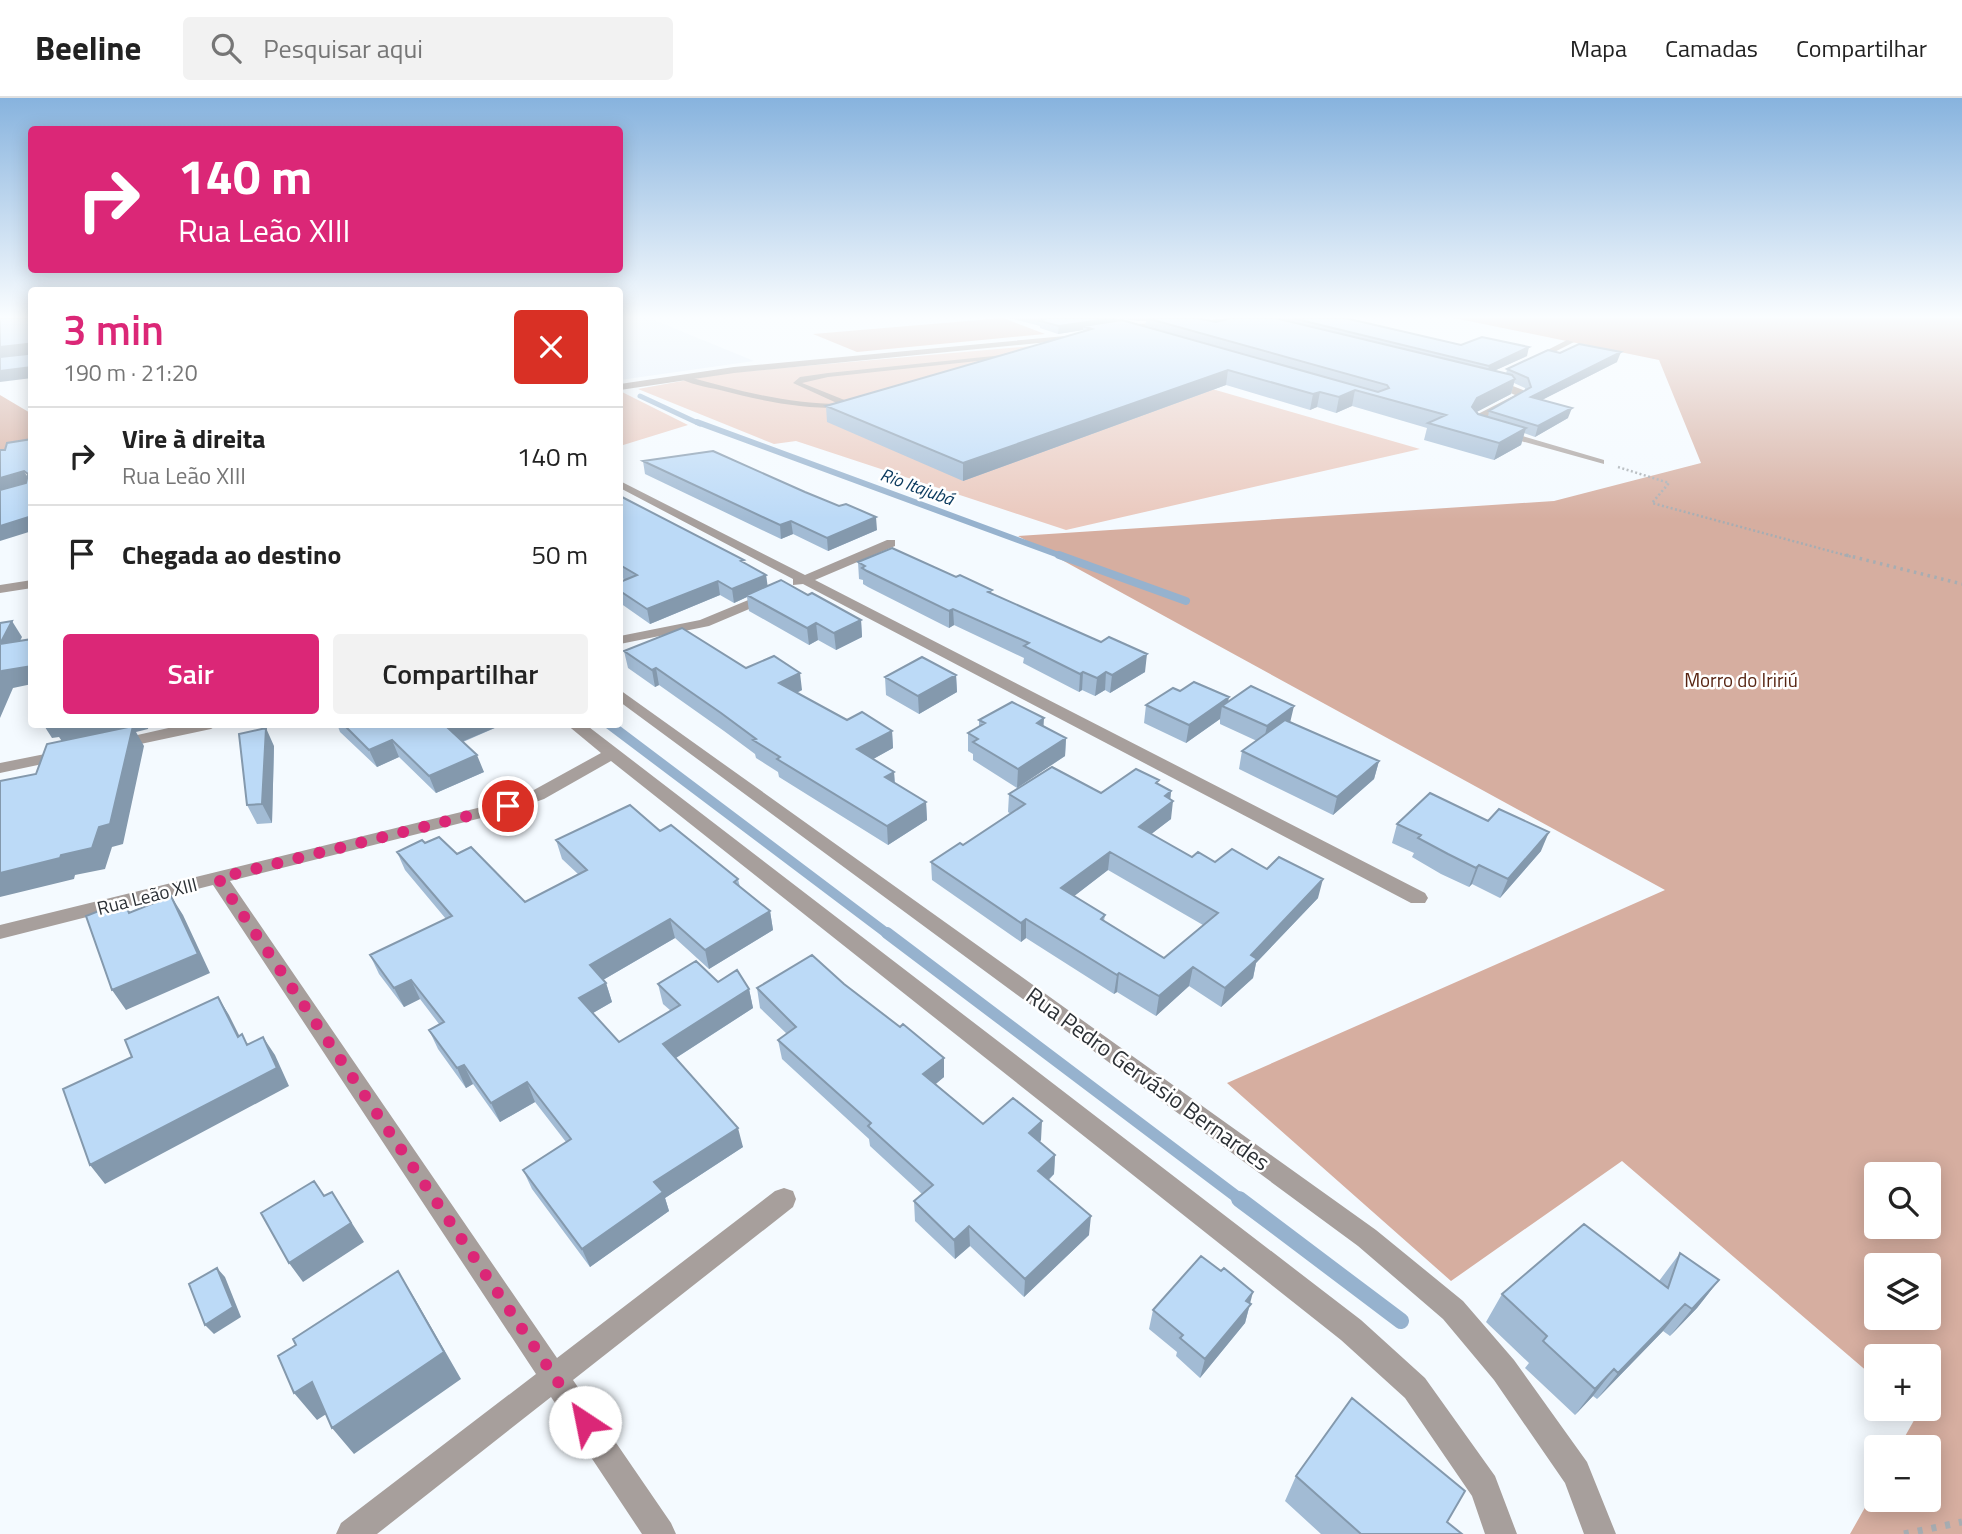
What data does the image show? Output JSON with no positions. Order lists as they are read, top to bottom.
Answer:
{
  "streets": {
    "street": ["Rua Leão XIII", "Rua Pedro Gervásio Bernardes"]
  },
  "water": ["Rio Itajubá"],
  "parks": ["Morro do Iririú"],
  "page": {
    "header": "Beeline",
    "search": "Pesquisar aqui",
    "nav": ["Mapa", "Camadas", "Compartilhar"],
    "turn": ["140 m", "Rua Leão XIII"],
    "heading": ["3 min", "190 m · 21:20"],
    "list": [
      {
        "name": "Vire à direita",
        "note": "Rua Leão XIII",
        "value": "140 m"
      },
      {
        "name": "Chegada ao destino",
        "value": "50 m"
      }
    ],
    "buttons": ["Sair", "Compartilhar"],
    "map_buttons": ["+", "−"]
  }
}
